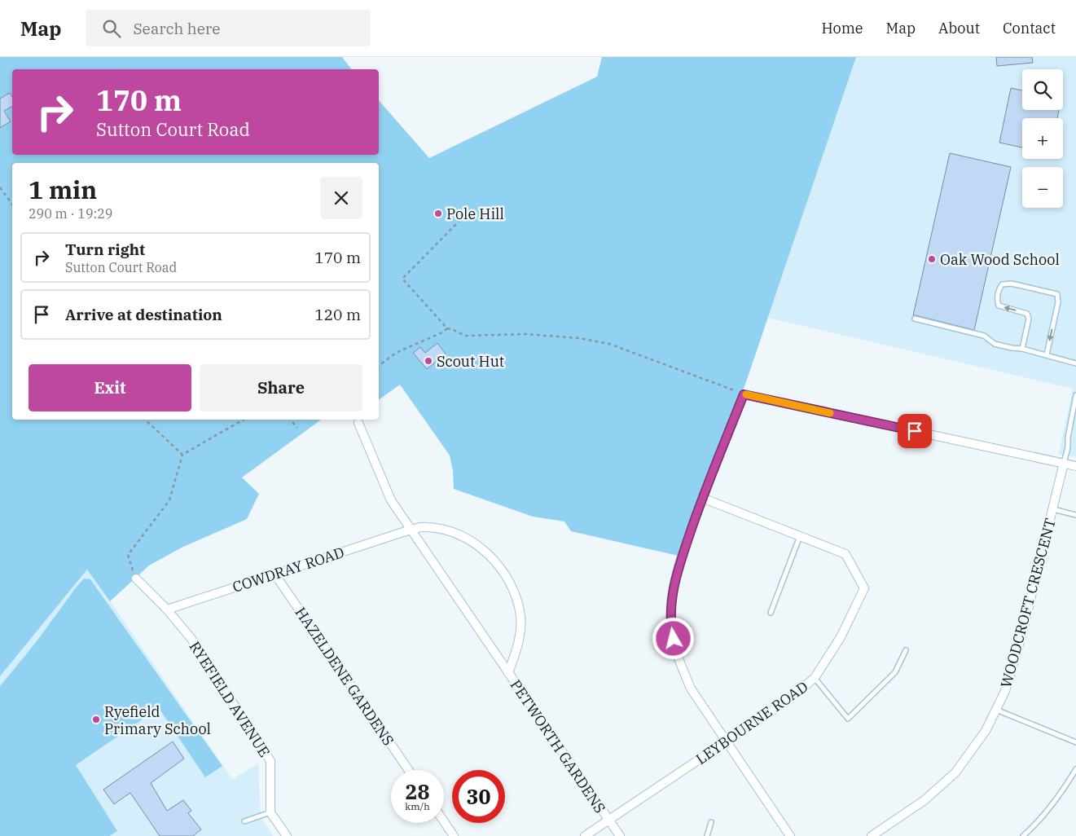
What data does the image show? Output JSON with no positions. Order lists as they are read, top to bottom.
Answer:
{
  "streets": {
    "street": [
      "COWDRAY ROAD",
      "WOODCROFT CRESCENT",
      "HAZELDENE GARDENS",
      "RYEFIELD AVENUE",
      "LEYBOURNE ROAD",
      "PETWORTH GARDENS"
    ]
  },
  "crossings": [
    ["COWDRAY ROAD", "HAZELDENE GARDENS"],
    ["COWDRAY ROAD", "RYEFIELD AVENUE"],
    ["COWDRAY ROAD", "PETWORTH GARDENS"],
    ["LEYBOURNE ROAD", "PETWORTH GARDENS"]
  ],
  "places": [
    "Pole Hill",
    "Oak Wood School",
    "Scout Hut",
    "Ryefield Primary School"
  ],
  "page": {
    "header": "Map",
    "search": "Search here",
    "nav": [
      "Home",
      "Map",
      "About",
      "Contact"
    ],
    "map_buttons": ["+", "−"],
    "turn": ["170 m", "Sutton Court Road"],
    "heading": ["1 min", "290 m · 19:29"],
    "list": [
      {
        "name": "Turn right",
        "note": "Sutton Court Road",
        "value": "170 m"
      },
      {
        "name": "Arrive at destination",
        "value": "120 m"
      }
    ],
    "buttons": ["Exit", "Share"],
    "speed": "28 km/h",
    "limit": "30"
  }
}
